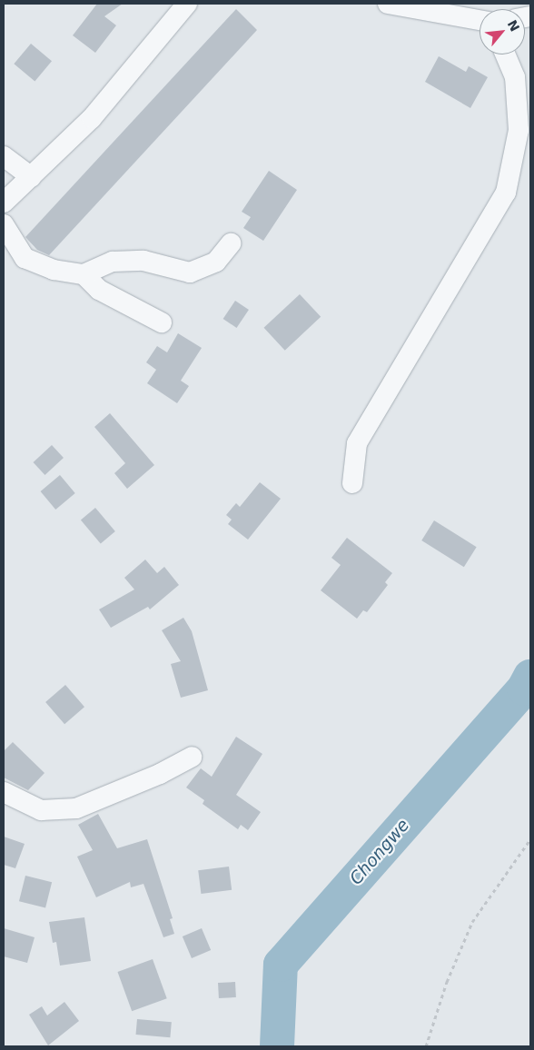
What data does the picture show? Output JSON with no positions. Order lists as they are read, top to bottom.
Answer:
{
  "water": ["Chongwe"],
  "north": "top right"
}
